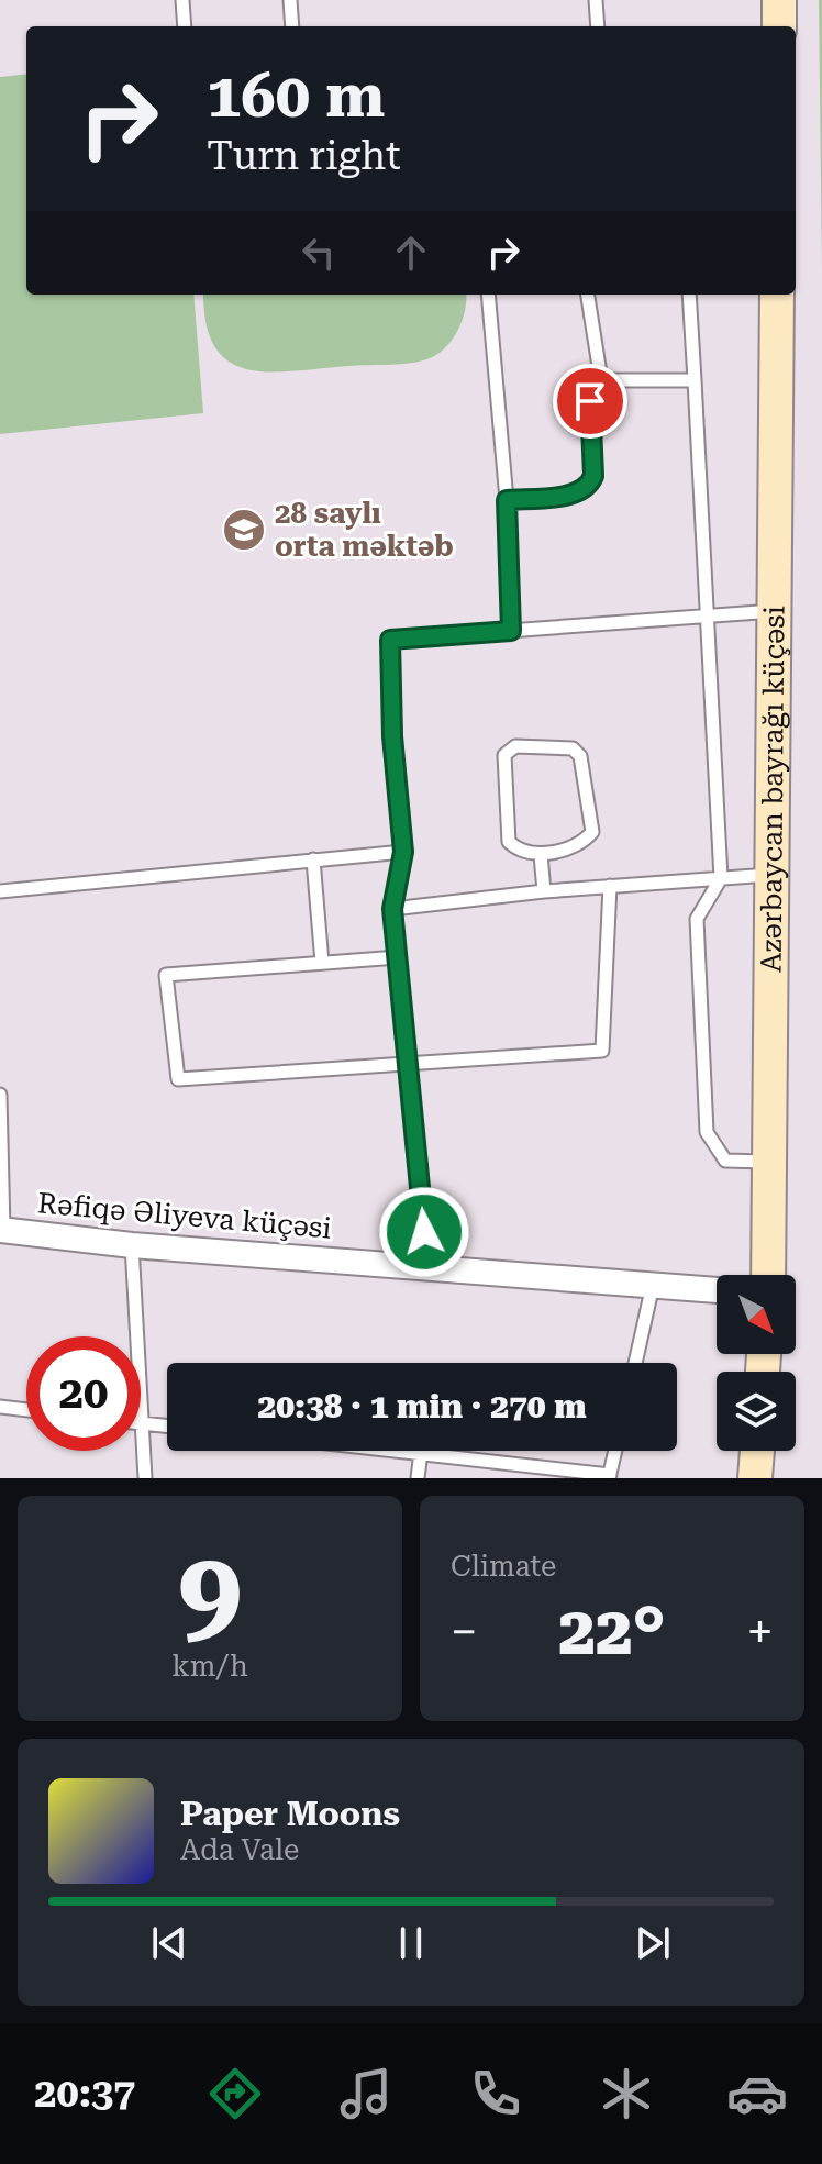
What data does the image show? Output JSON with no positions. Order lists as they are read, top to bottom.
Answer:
{
  "streets": {
    "street": ["Azərbaycan bayrağı küçəsi", "Rəfiqə Əliyeva küçəsi"]
  },
  "places": {
    "school or university": ["28 saylı orta məktəb"]
  },
  "north": "bottom right",
  "page": {
    "turn": ["160 m", "Turn right"],
    "limit": "20",
    "trip": "20:38 · 1 min · 270 m",
    "tile": [
      ["9", "km/h"],
      "Climate"
    ],
    "heat": ["−", "22°", "+"],
    "song": ["Paper Moons", "Ada Vale"],
    "tabs": "20:37"
  }
}
